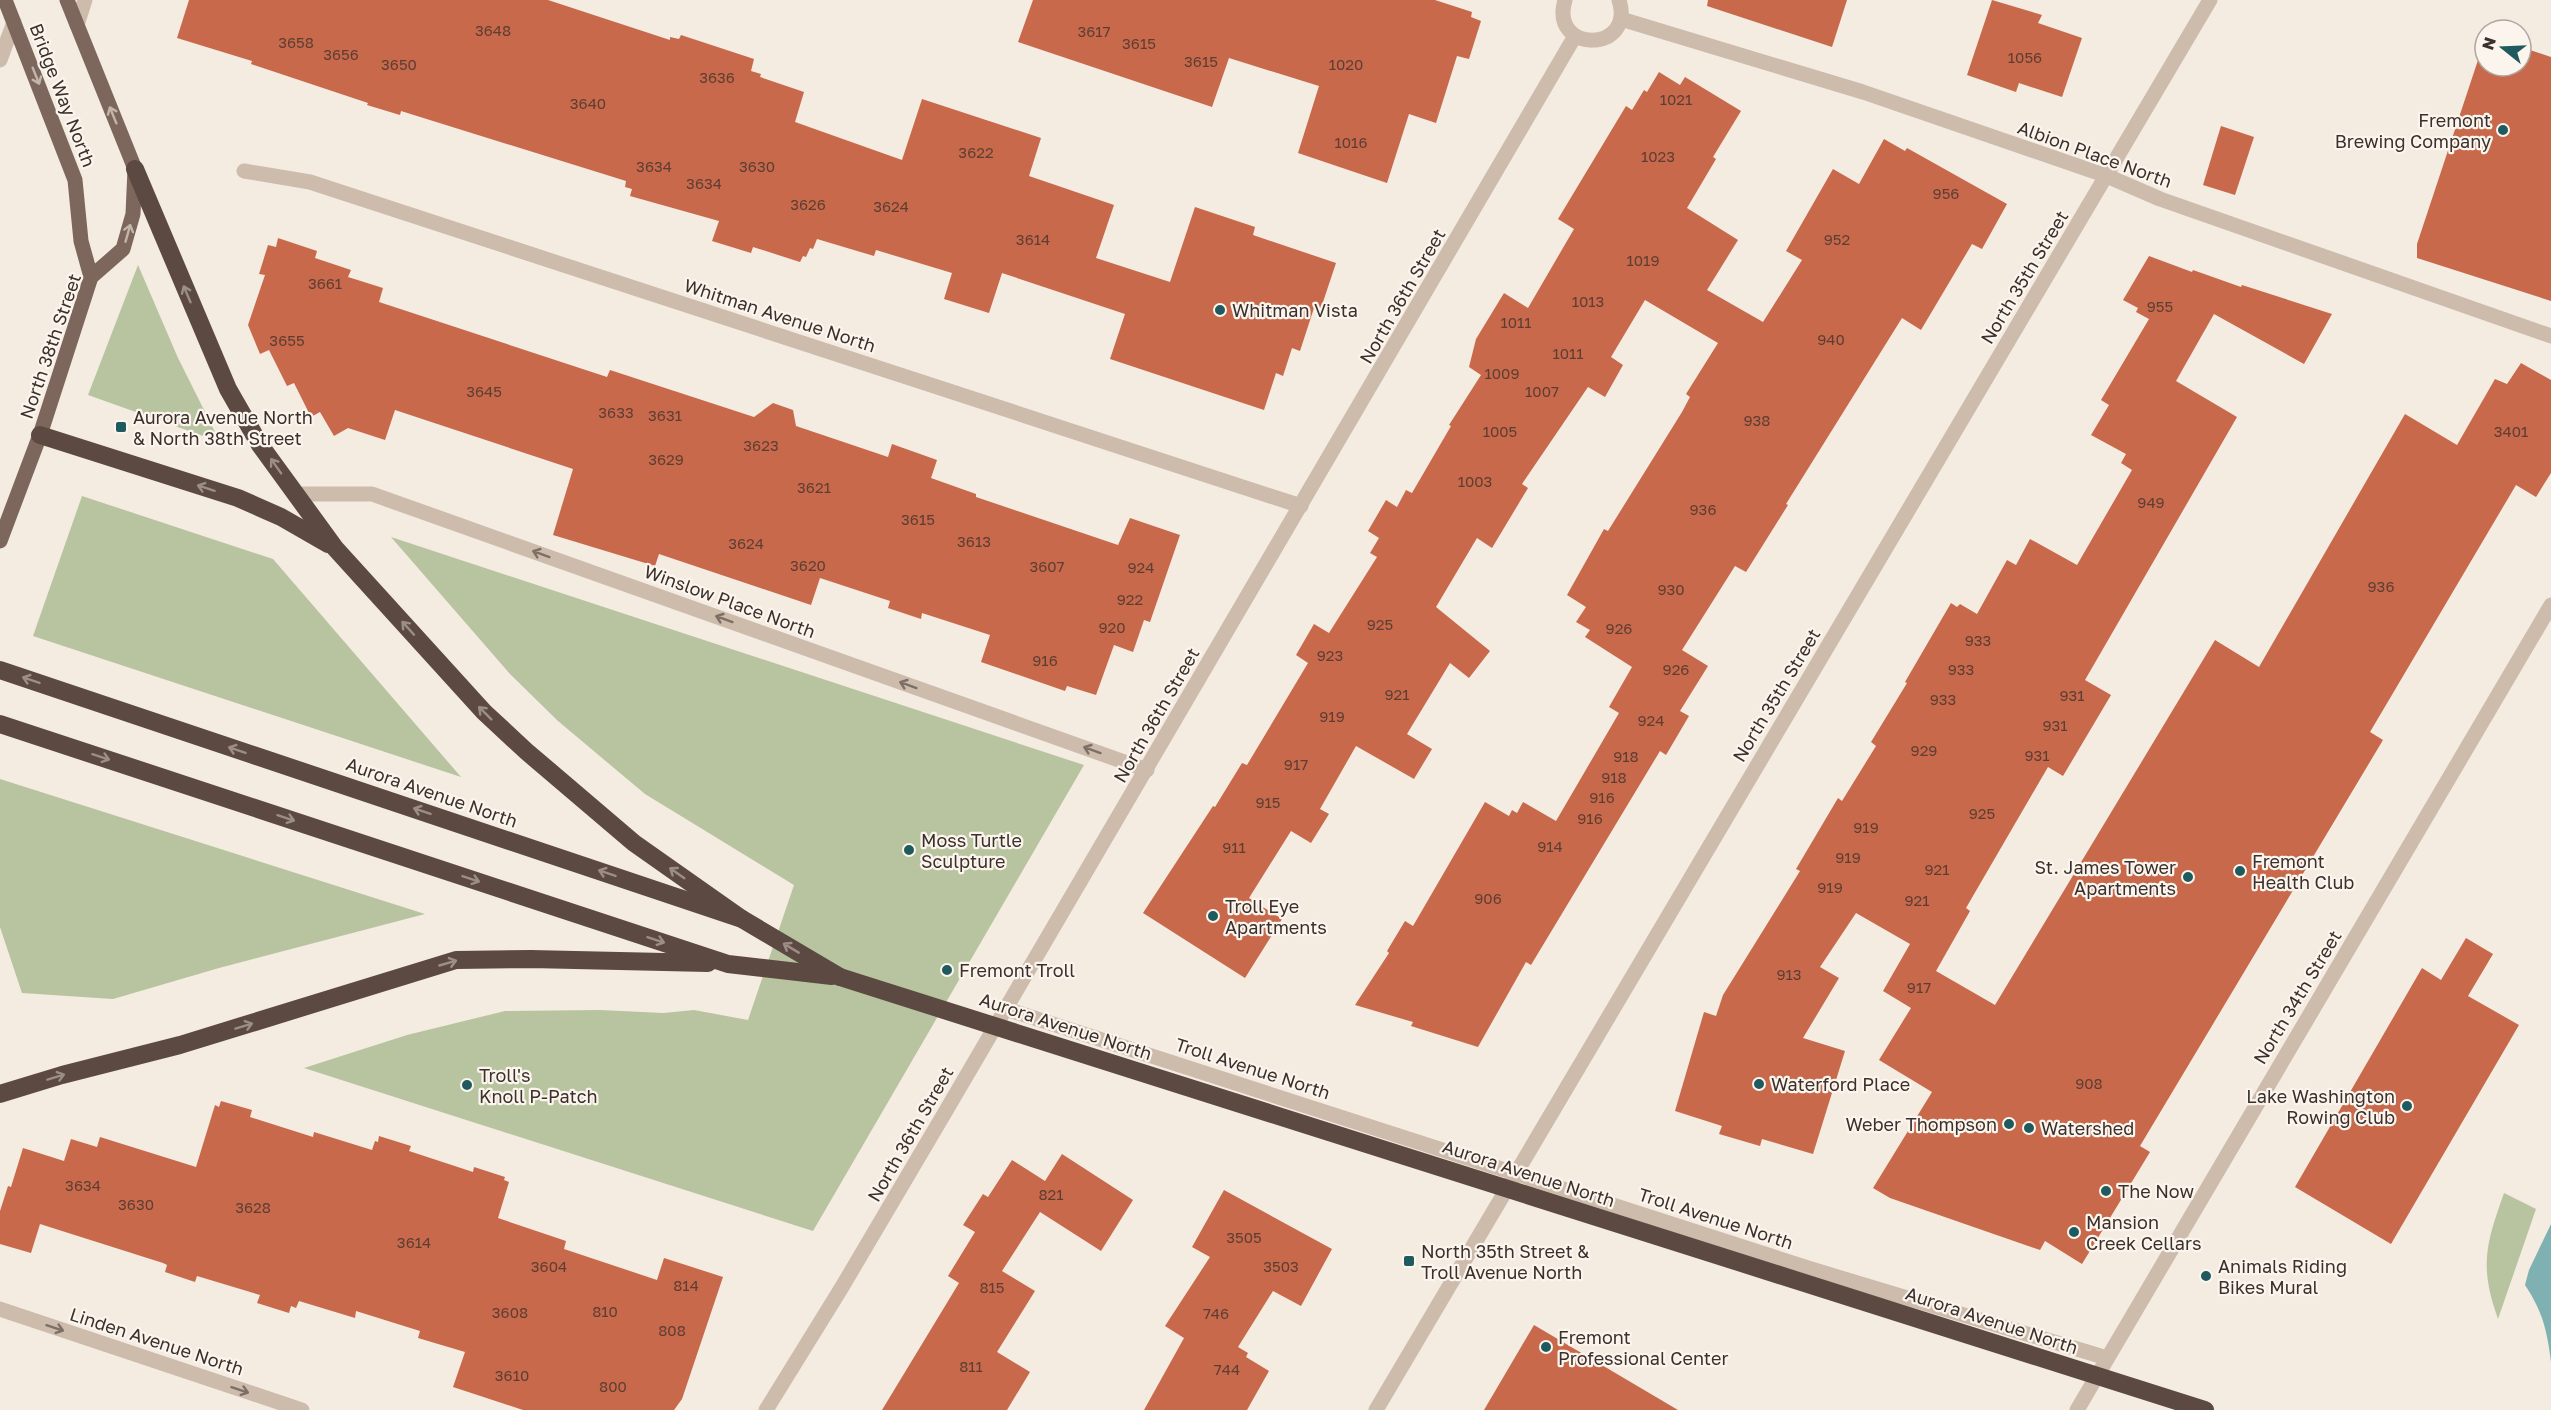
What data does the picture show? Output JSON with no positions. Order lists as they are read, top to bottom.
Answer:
{
  "streets": {
    "highway": ["Aurora Avenue North"],
    "main road": ["Bridge Way North", "North 38th Street"],
    "street": [
      "Albion Place North",
      "North 35th Street",
      "North 36th Street",
      "Whitman Avenue North",
      "Winslow Place North",
      "North 34th Street",
      "Troll Avenue North",
      "Linden Avenue North"
    ]
  },
  "crossings": [
    ["Bridge Way North", "North 38th Street"],
    ["Albion Place North", "North 35th Street"],
    ["North 35th Street", "Troll Avenue North"],
    ["North 36th Street", "Whitman Avenue North"],
    ["North 36th Street", "Winslow Place North"],
    ["North 36th Street", "Troll Avenue North"],
    ["North 34th Street", "Troll Avenue North"]
  ],
  "one_way": ["Winslow Place North", "Linden Avenue North"],
  "places": {
    "other": [
      "Fremont Brewing Company",
      "Whitman Vista",
      "Moss Turtle Sculpture",
      "Fremont Health Club",
      "St. James Tower Apartments",
      "Troll Eye Apartments",
      "Fremont Troll",
      "Waterford Place",
      "Troll's Knoll P-Patch",
      "Lake Washington Rowing Club",
      "Weber Thompson",
      "Watershed",
      "The Now",
      "Mansion Creek Cellars",
      "Animals Riding Bikes Mural",
      "Fremont Professional Center"
    ],
    "transit": ["Aurora Avenue North & North 38th Street", "North 35th Street & Troll Avenue North"]
  },
  "house_numbers": [
    "3648",
    "3617",
    "3658",
    "3615",
    "3656",
    "1056",
    "3615",
    "3650",
    "1020",
    "3636",
    "1021",
    "3640",
    "1016",
    "3622",
    "1023",
    "3634",
    "3630",
    "3634",
    "956",
    "3626",
    "3624",
    "3614",
    "952",
    "1019",
    "3661",
    "1013",
    "955",
    "1011",
    "940",
    "3655",
    "1011",
    "1009",
    "3645",
    "1007",
    "3633",
    "3631",
    "938",
    "1005",
    "3401",
    "3623",
    "3629",
    "1003",
    "3621",
    "949",
    "936",
    "3615",
    "3613",
    "3624",
    "3620",
    "3607",
    "924",
    "936",
    "930",
    "922",
    "925",
    "920",
    "926",
    "933",
    "923",
    "916",
    "926",
    "933",
    "921",
    "931",
    "933",
    "919",
    "924",
    "931",
    "929",
    "931",
    "918",
    "917",
    "918",
    "916",
    "915",
    "925",
    "916",
    "919",
    "914",
    "911",
    "919",
    "921",
    "919",
    "906",
    "921",
    "913",
    "917",
    "908",
    "3634",
    "821",
    "3630",
    "3628",
    "3505",
    "3614",
    "3604",
    "3503",
    "814",
    "815",
    "810",
    "3608",
    "746",
    "808",
    "811",
    "744",
    "3610",
    "800"
  ],
  "north": "left"
}
